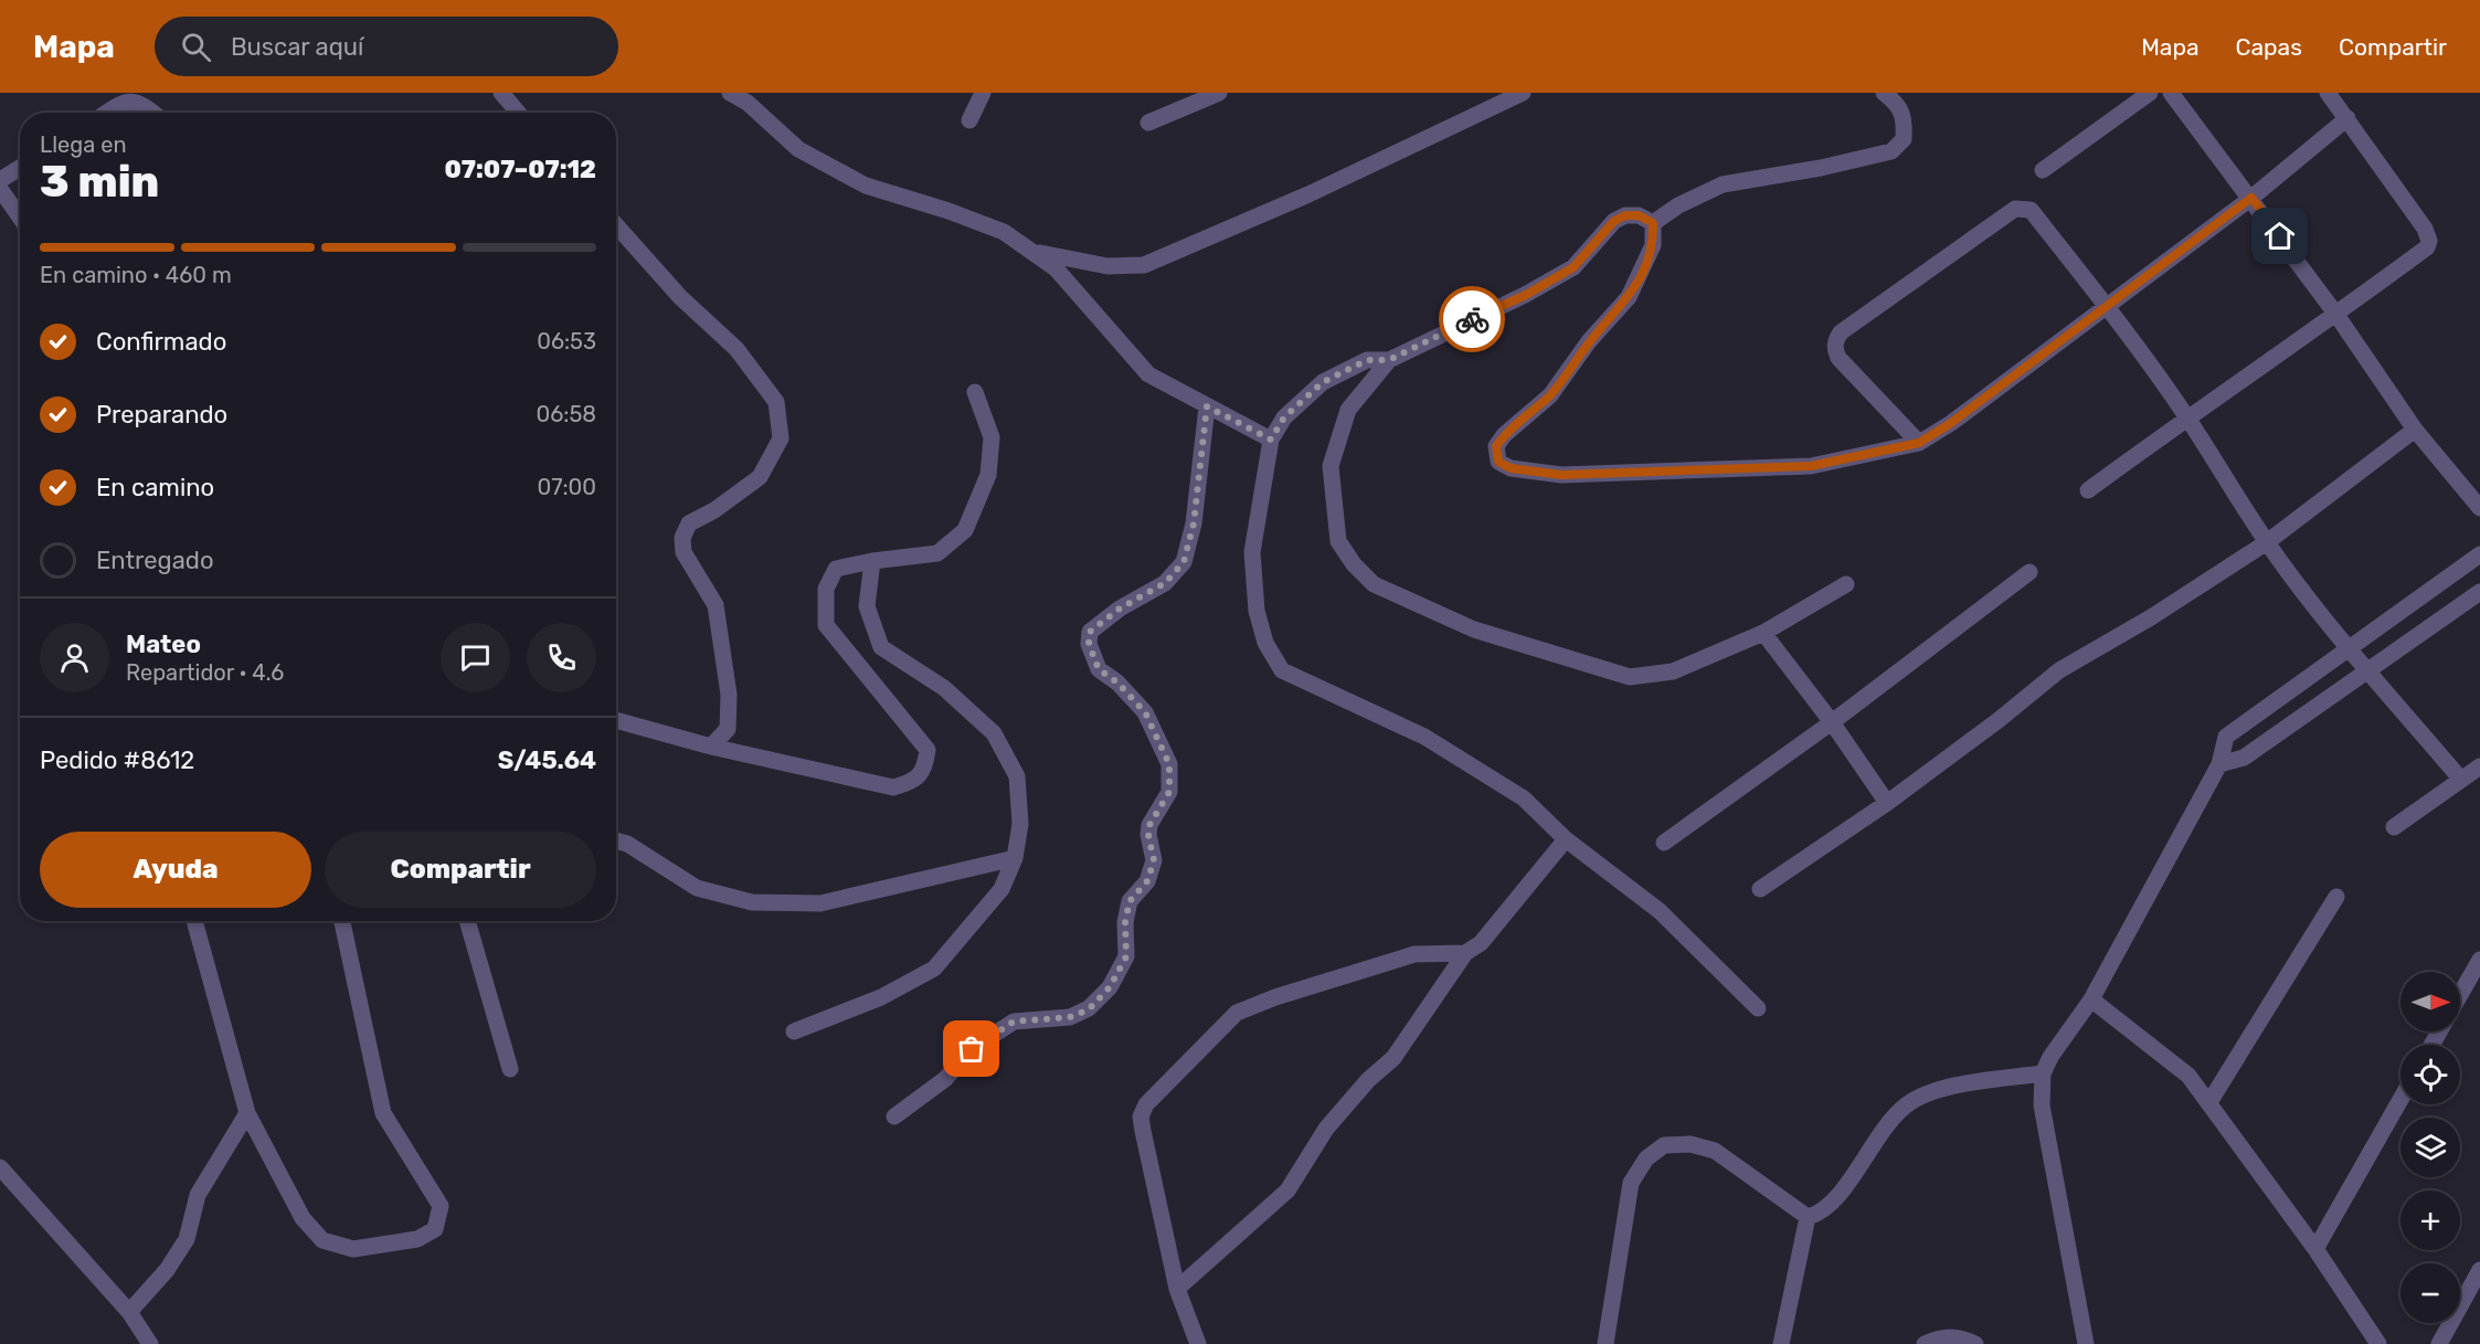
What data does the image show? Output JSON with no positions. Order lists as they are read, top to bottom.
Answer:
{
  "north": "right",
  "page": {
    "header": "Mapa",
    "search": "Buscar aquí",
    "nav": ["Mapa", "Capas", "Compartir"],
    "heading": ["3 min", "Llega en", "07:07–07:12"],
    "panel": [
      "Mateo",
      "Repartidor · 4.6",
      "Pedido #8612",
      "S/45.64"
    ],
    "bar": "En camino · 460 m",
    "list": [
      ["Confirmado", "06:53"],
      ["Preparando", "06:58"],
      ["En camino", "07:00"],
      "Entregado"
    ],
    "buttons": ["Ayuda", "Compartir"],
    "map_buttons": ["+", "−"]
  }
}
